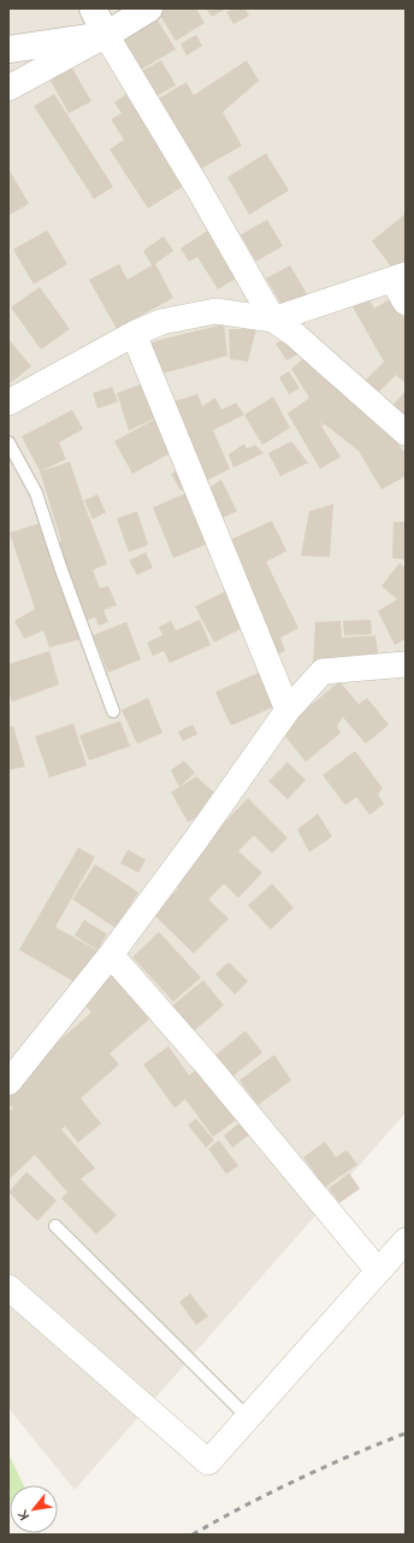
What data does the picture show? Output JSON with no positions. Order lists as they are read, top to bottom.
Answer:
{
  "north": "bottom left"
}
